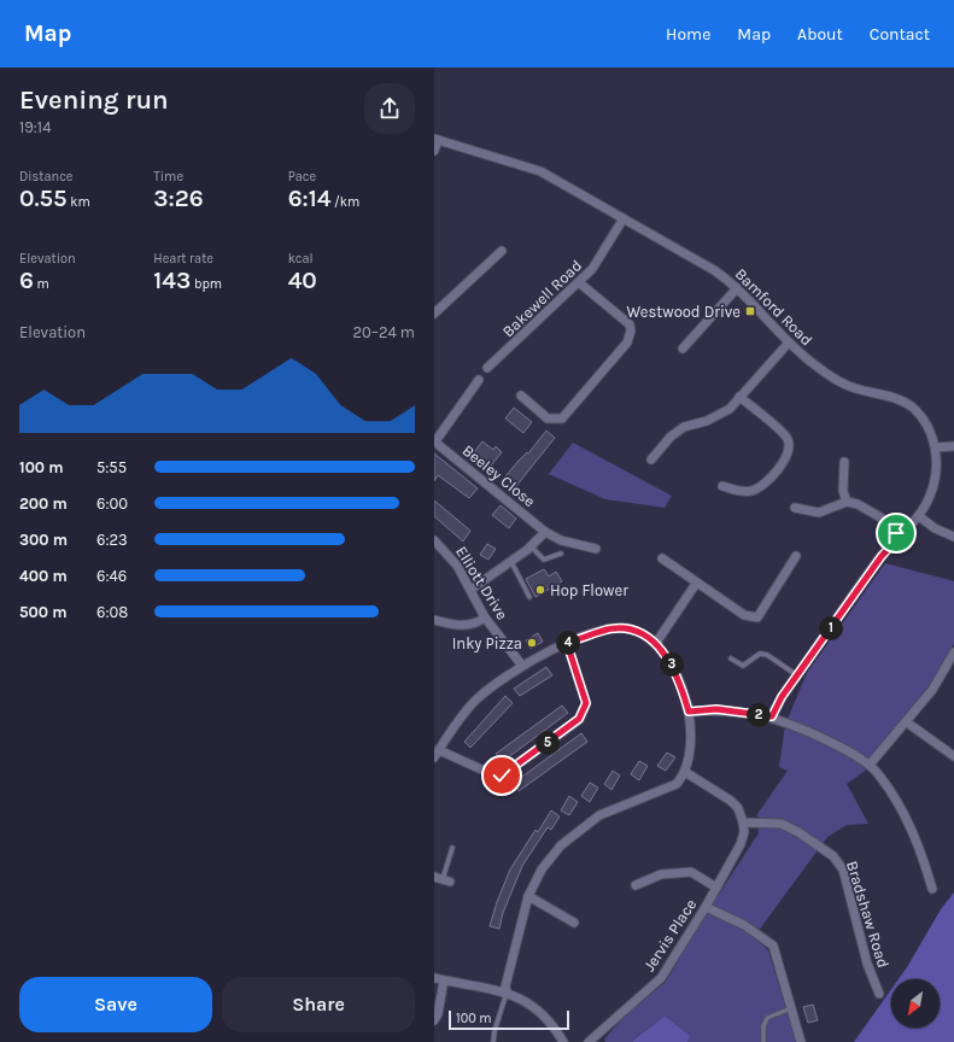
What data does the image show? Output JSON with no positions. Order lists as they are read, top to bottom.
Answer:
{
  "streets": {
    "street": [
      "Bakewell Road",
      "Bamford Road",
      "Beeley Close",
      "Elliott Drive",
      "Bradshaw Road",
      "Jervis Place"
    ]
  },
  "crossings": [
    ["Bakewell Road", "Bamford Road"],
    ["Bradshaw Road", "Jervis Place"]
  ],
  "places": {
    "transit": ["Westwood Drive"],
    "other": ["Hop Flower", "Inky Pizza"]
  },
  "scale_bar": "100 m",
  "north": "bottom left",
  "page": {
    "header": "Map",
    "nav": [
      "Home",
      "Map",
      "About",
      "Contact"
    ],
    "heading": ["Evening run", "19:14"],
    "stats": [
      ["Distance", "0.55 km"],
      ["Time", "3:26"],
      ["Pace", "6:14 /km"],
      ["Elevation", "6 m"],
      ["Heart rate", "143 bpm"],
      ["kcal", "40"]
    ],
    "chart": ["Elevation", "20–24 m"],
    "list": [
      {
        "name": "100 m",
        "note": "5:55"
      },
      {
        "name": "200 m",
        "note": "6:00"
      },
      {
        "name": "300 m",
        "note": "6:23"
      },
      {
        "name": "400 m",
        "note": "6:46"
      },
      {
        "name": "500 m",
        "note": "6:08"
      }
    ],
    "pins": [
      "1",
      "4",
      "3",
      "2",
      "5"
    ],
    "buttons": ["Save", "Share"],
    "scale": "100 m"
  }
}
